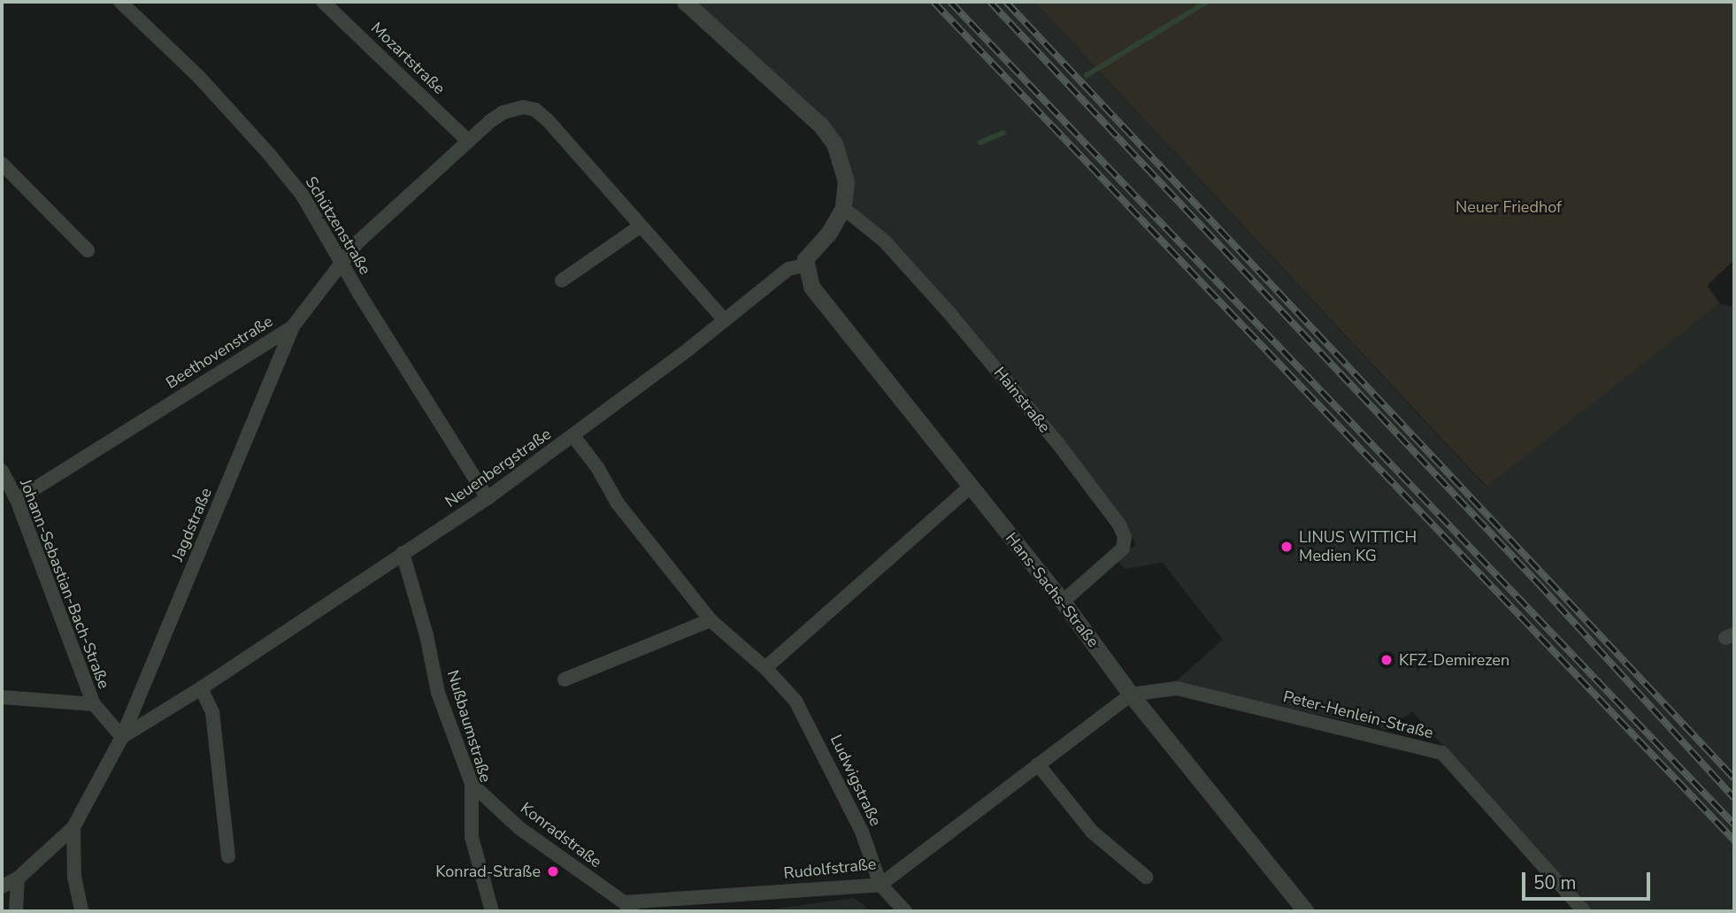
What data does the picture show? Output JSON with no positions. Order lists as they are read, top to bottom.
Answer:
{
  "streets": {
    "street": [
      "Mozartstraße",
      "Schützenstraße",
      "Beethovenstraße",
      "Hainstraße",
      "Neuenbergstraße",
      "Jagdstraße",
      "Johann-Sebastian-Bach-Straße",
      "Hans-Sachs-Straße",
      "Peter-Henlein-Straße",
      "Nußbaumstraße",
      "Ludwigstraße",
      "Konradstraße",
      "Rudolfstraße"
    ]
  },
  "crossings": [
    ["Mozartstraße", "Beethovenstraße"],
    ["Schützenstraße", "Beethovenstraße"],
    ["Schützenstraße", "Neuenbergstraße"],
    ["Beethovenstraße", "Jagdstraße"],
    ["Beethovenstraße", "Johann-Sebastian-Bach-Straße"],
    ["Hainstraße", "Hans-Sachs-Straße"],
    ["Neuenbergstraße", "Jagdstraße"],
    ["Neuenbergstraße", "Johann-Sebastian-Bach-Straße"],
    ["Neuenbergstraße", "Hans-Sachs-Straße"],
    ["Neuenbergstraße", "Nußbaumstraße"],
    ["Neuenbergstraße", "Ludwigstraße"],
    ["Jagdstraße", "Johann-Sebastian-Bach-Straße"],
    ["Hans-Sachs-Straße", "Peter-Henlein-Straße"],
    ["Hans-Sachs-Straße", "Rudolfstraße"],
    ["Peter-Henlein-Straße", "Rudolfstraße"],
    ["Nußbaumstraße", "Konradstraße"],
    ["Ludwigstraße", "Rudolfstraße"],
    ["Konradstraße", "Rudolfstraße"]
  ],
  "parks": ["Neuer Friedhof"],
  "places": ["LINUS WITTICH Medien KG", "KFZ-Demirezen", "Konrad-Straße"],
  "scale_bar": "50 m"
}
